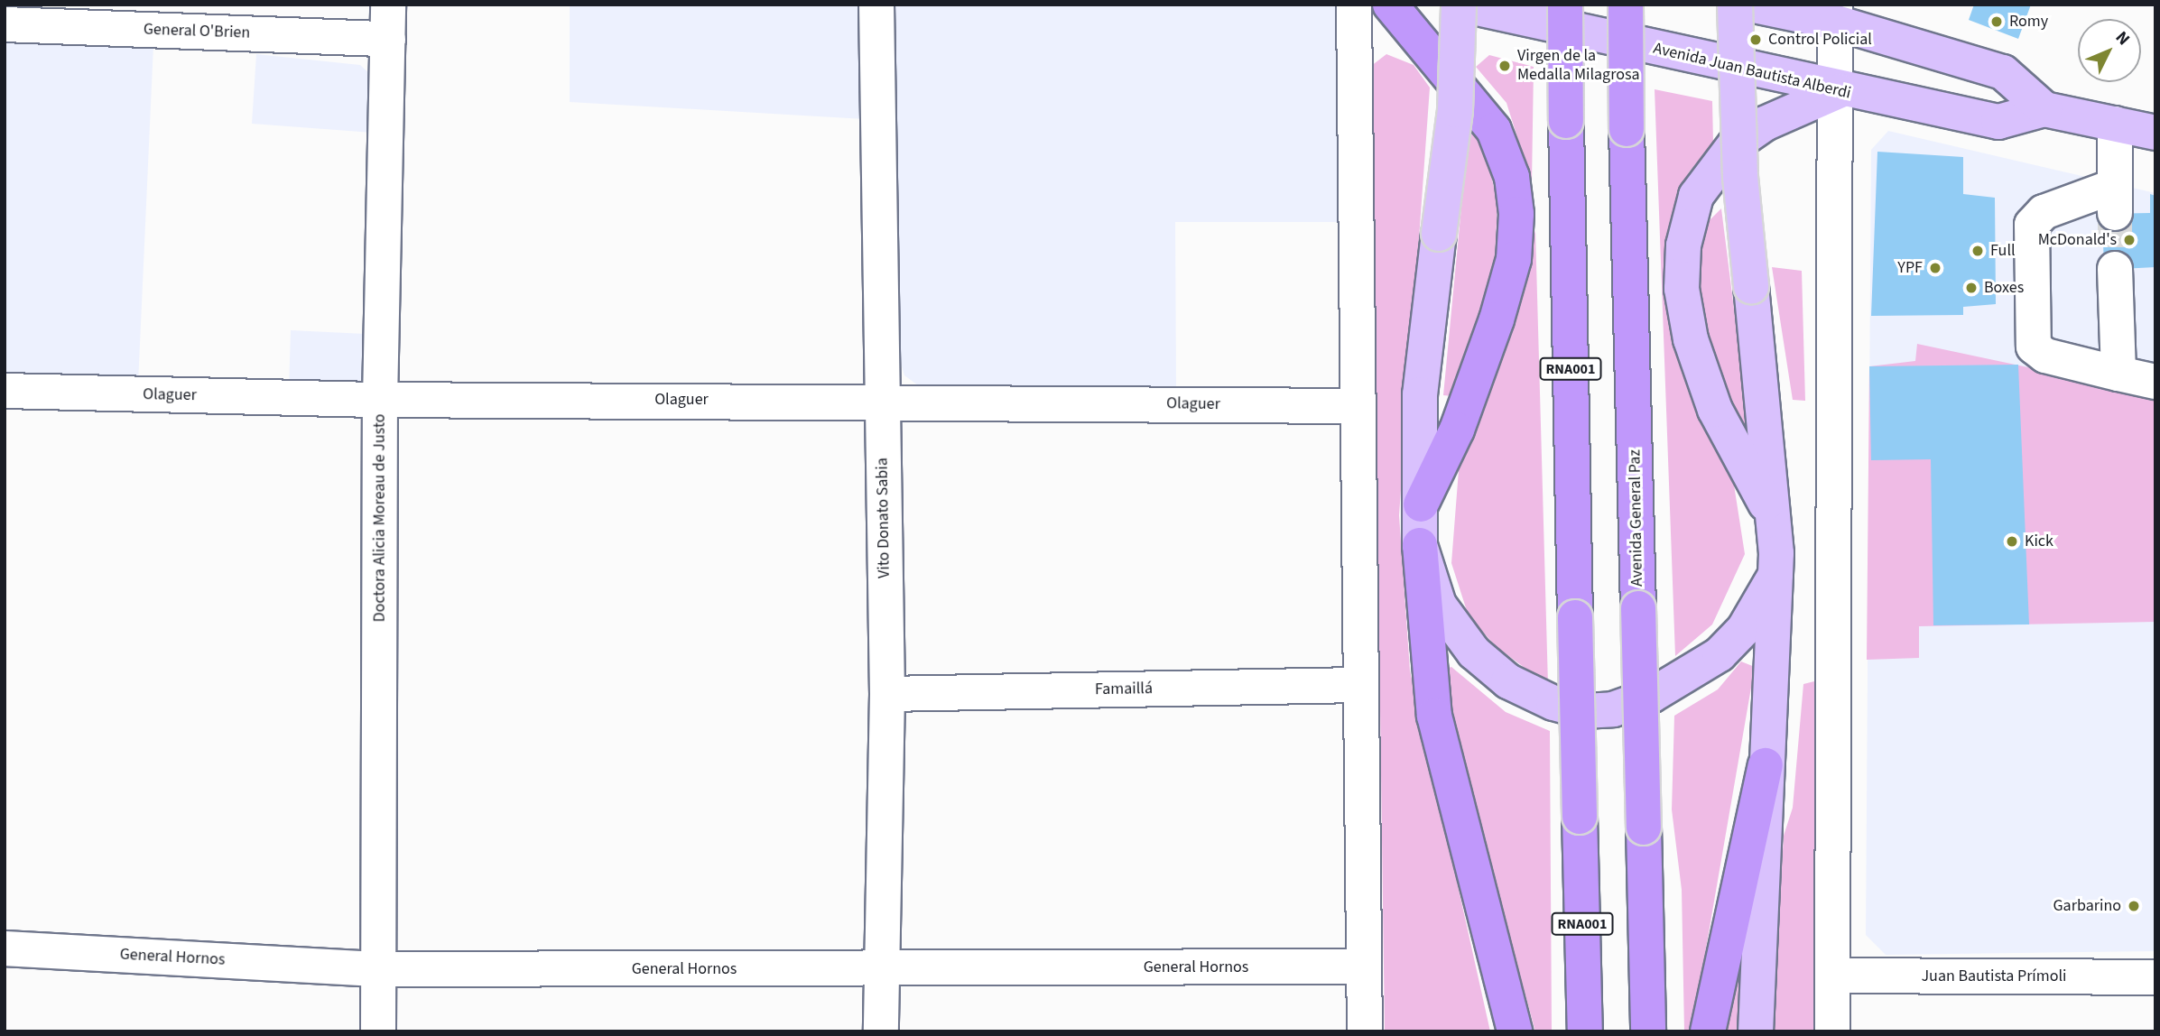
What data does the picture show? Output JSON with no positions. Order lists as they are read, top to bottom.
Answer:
{
  "streets": {
    "highway": ["RNA001", "Avenida General Paz"],
    "main road": ["Avenida Juan Bautista Alberdi"],
    "street": [
      "General O'Brien",
      "Olaguer",
      "Doctora Alicia Moreau de Justo",
      "Vito Donato Sabia",
      "Famaillá",
      "General Hornos",
      "Juan Bautista Prímoli"
    ]
  },
  "crossings": [
    ["General O'Brien", "Doctora Alicia Moreau de Justo"],
    ["Olaguer", "Doctora Alicia Moreau de Justo"],
    ["Olaguer", "Vito Donato Sabia"],
    ["Doctora Alicia Moreau de Justo", "General Hornos"],
    ["Vito Donato Sabia", "Famaillá"],
    ["Vito Donato Sabia", "General Hornos"]
  ],
  "places": [
    "Romy",
    "Control Policial",
    "Virgen de la Medalla Milagrosa",
    "McDonald's",
    "Full",
    "YPF",
    "Boxes",
    "Kick",
    "Garbarino"
  ],
  "north": "top right"
}
